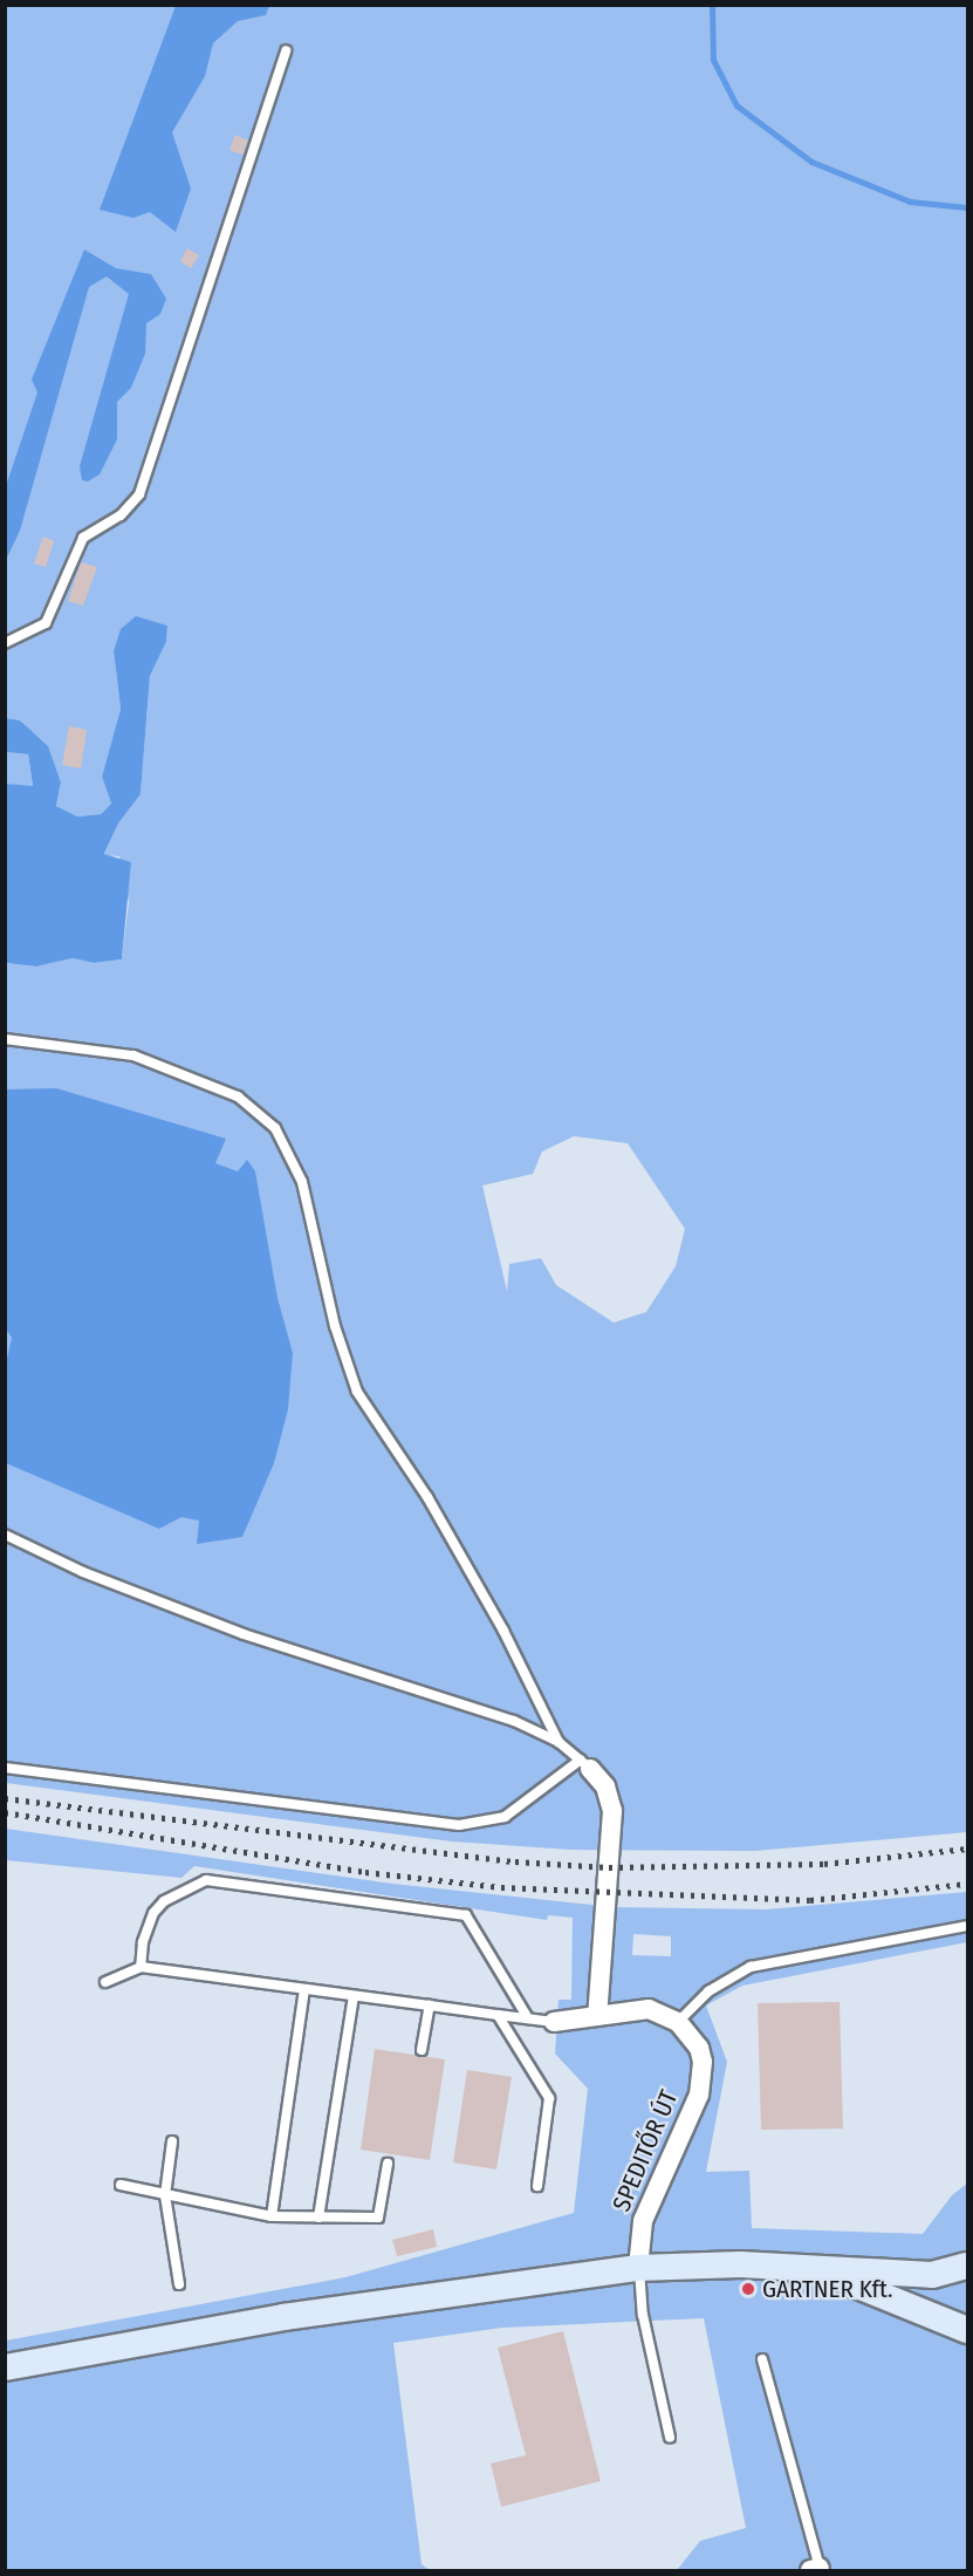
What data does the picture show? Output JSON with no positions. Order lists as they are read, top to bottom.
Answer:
{
  "streets": {
    "street": ["SPEDITŐR ÚT"]
  },
  "places": ["GARTNER Kft."]
}
